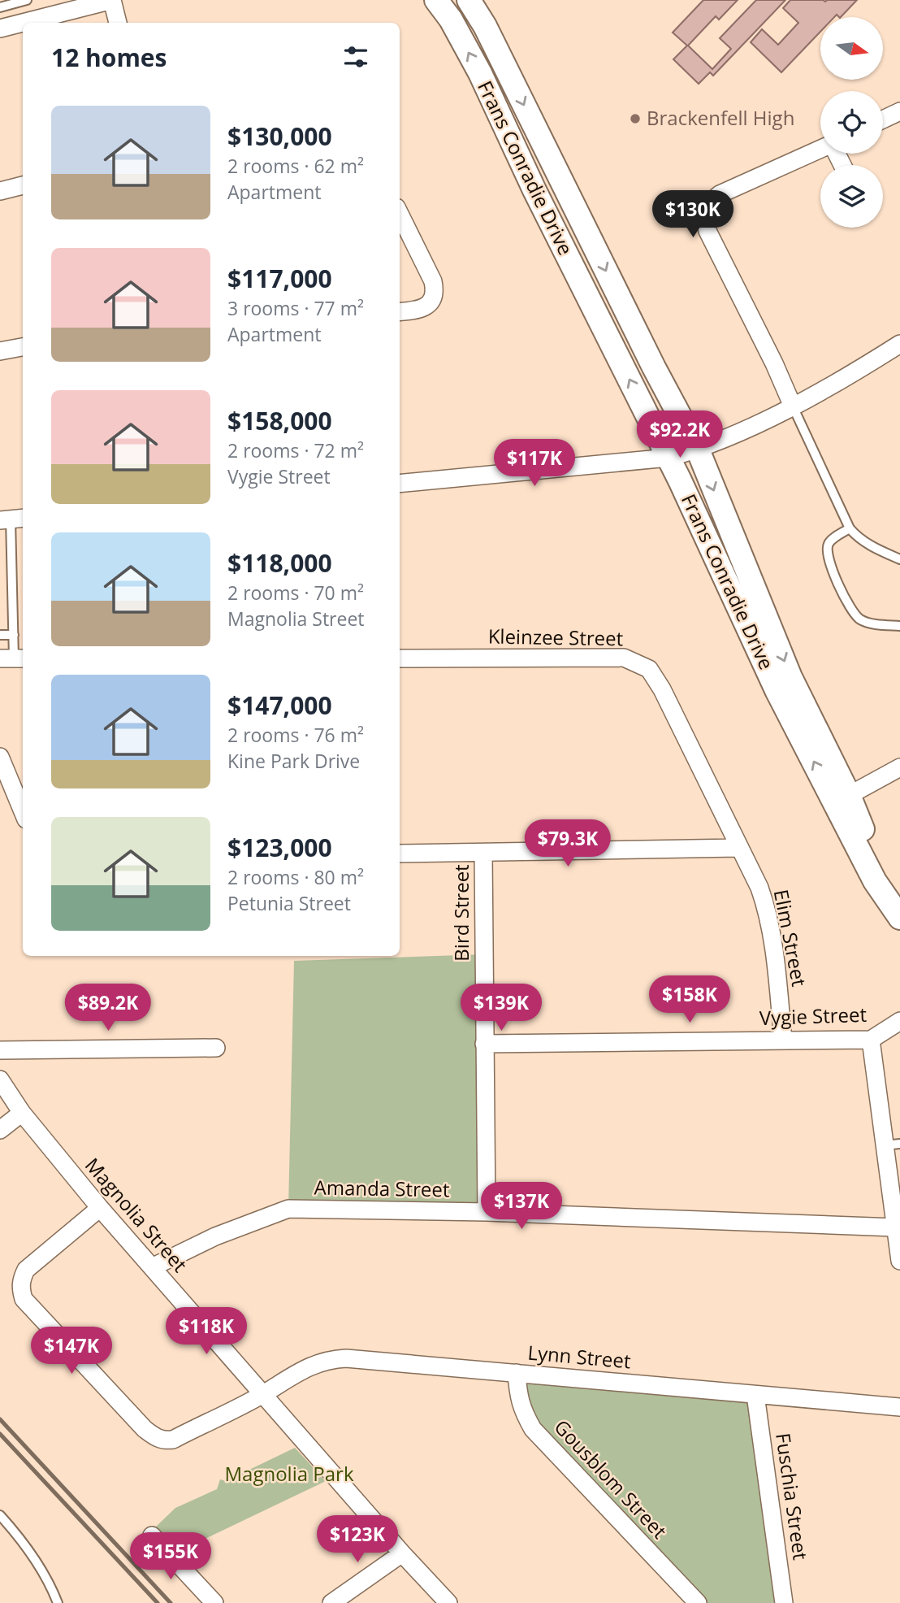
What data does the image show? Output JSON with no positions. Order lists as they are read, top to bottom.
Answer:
{
  "streets": {
    "street": [
      "Frans Conradie Drive",
      "Kleinzee Street",
      "Bird Street",
      "Elim Street",
      "Vygie Street",
      "Amanda Street",
      "Magnolia Street",
      "Lynn Street",
      "Gousblom Street",
      "Fuschia Street"
    ]
  },
  "crossings": [
    ["Kleinzee Street", "Elim Street"],
    ["Bird Street", "Vygie Street"],
    ["Bird Street", "Amanda Street"],
    ["Elim Street", "Vygie Street"],
    ["Amanda Street", "Magnolia Street"],
    ["Magnolia Street", "Lynn Street"],
    ["Lynn Street", "Gousblom Street"],
    ["Lynn Street", "Fuschia Street"]
  ],
  "parks": ["Magnolia Park"],
  "places": ["Brackenfell High"],
  "north": "right",
  "page": {
    "heading": "12 homes",
    "list": [
      {
        "name": "$130,000",
        "note": "2 rooms · 62 m² · Apartment"
      },
      {
        "name": "$117,000",
        "note": "3 rooms · 77 m² · Apartment"
      },
      {
        "name": "$158,000",
        "note": "2 rooms · 72 m² · Vygie Street"
      },
      {
        "name": "$118,000",
        "note": "2 rooms · 70 m² · Magnolia Street"
      },
      {
        "name": "$147,000",
        "note": "2 rooms · 76 m² · Kine Park Drive"
      },
      {
        "name": "$123,000",
        "note": "2 rooms · 80 m² · Petunia Street"
      }
    ],
    "price": [
      "$130K",
      "$92.2K",
      "$117K",
      "$79.3K",
      "$158K",
      "$89.2K",
      "$139K",
      "$137K",
      "$118K",
      "$147K",
      "$123K",
      "$155K"
    ]
  }
}
